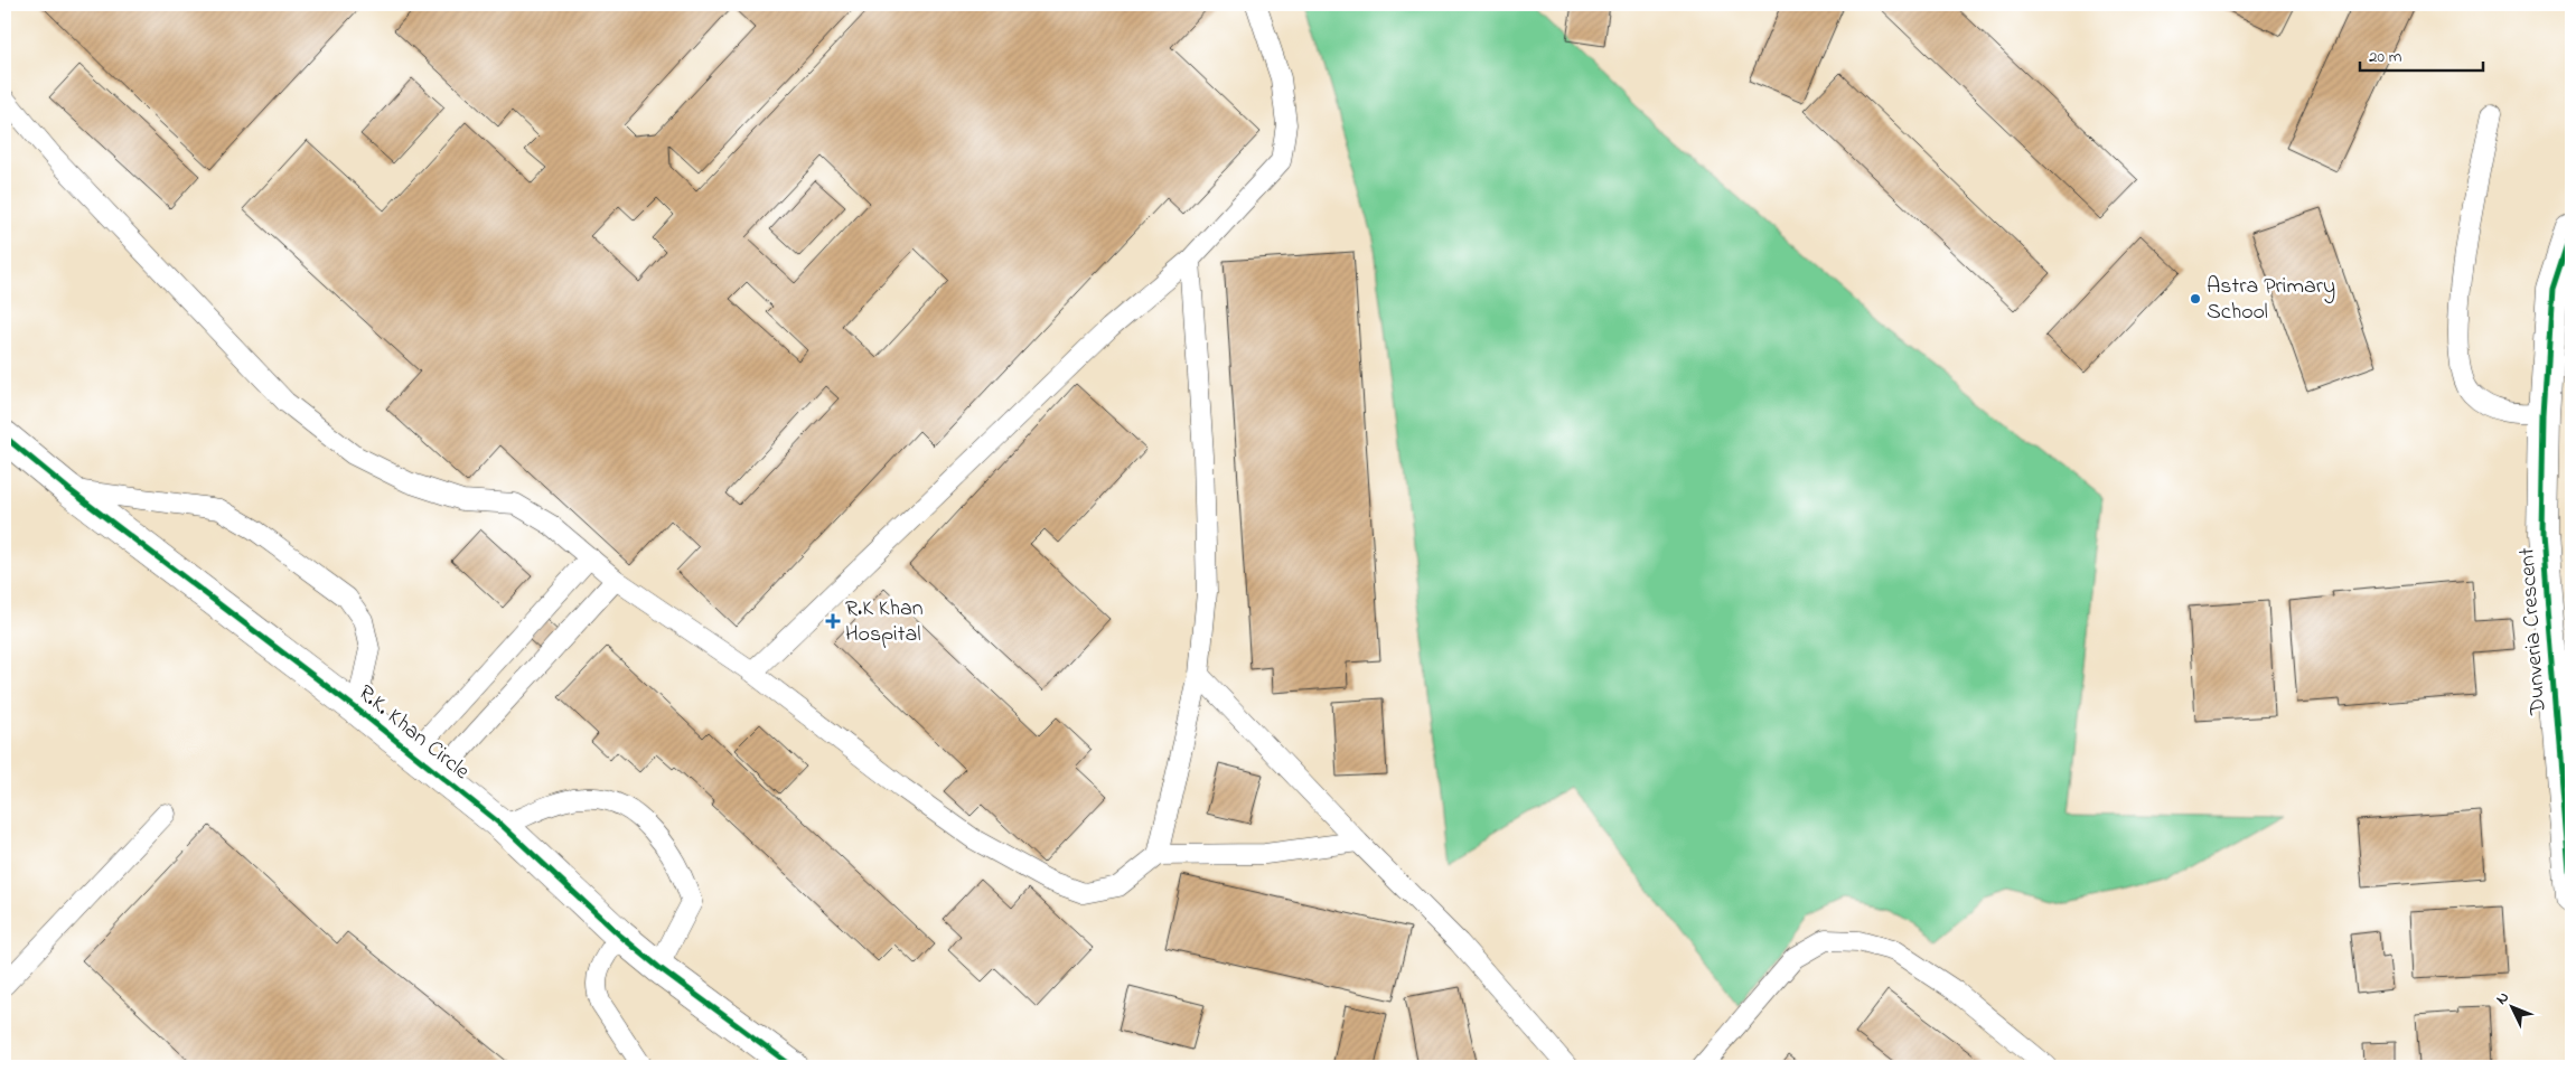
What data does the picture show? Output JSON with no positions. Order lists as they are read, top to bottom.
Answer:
{
  "streets": {
    "street": ["Dunveria Crescent", "R.K. Khan Circle"]
  },
  "places": {
    "other": ["Astra Primary School"],
    "health": ["R.K Khan Hospital"]
  },
  "scale_bar": "20 m",
  "north": "top left"
}
